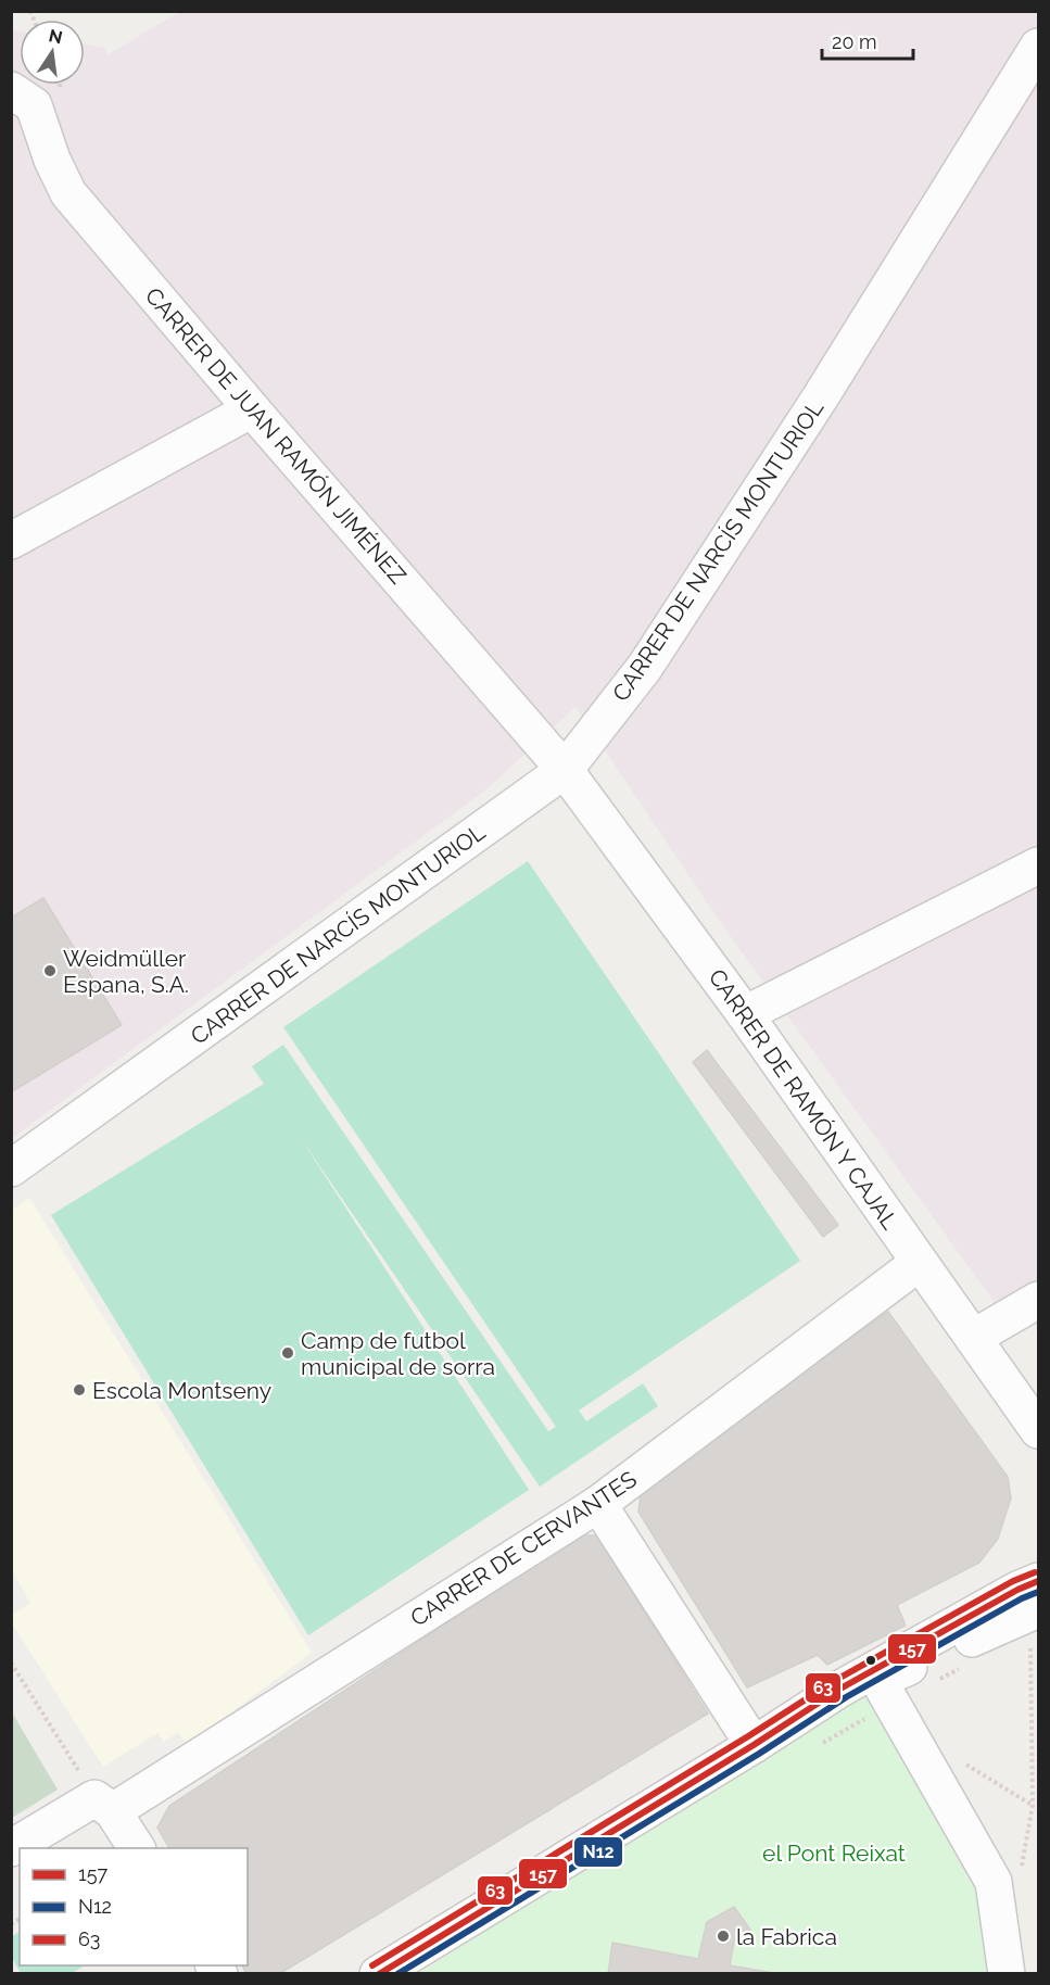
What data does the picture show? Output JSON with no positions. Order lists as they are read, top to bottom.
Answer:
{
  "streets": {
    "street": [
      "CARRER DE JUAN RAMÓN JIMÉNEZ",
      "CARRER DE NARCÍS MONTURIOL",
      "CARRER DE RAMÓN Y CAJAL",
      "CARRER DE CERVANTES"
    ]
  },
  "crossings": [
    ["CARRER DE JUAN RAMÓN JIMÉNEZ", "CARRER DE NARCÍS MONTURIOL"],
    ["CARRER DE JUAN RAMÓN JIMÉNEZ", "CARRER DE RAMÓN Y CAJAL"],
    ["CARRER DE NARCÍS MONTURIOL", "CARRER DE RAMÓN Y CAJAL"],
    ["CARRER DE RAMÓN Y CAJAL", "CARRER DE CERVANTES"]
  ],
  "parks": ["el Pont Reixat"],
  "places": [
    "Weidmüller Espana, S.A.",
    "Camp de futbol municipal de sorra",
    "Escola Montseny",
    "la Fabrica"
  ],
  "lines": ["transit line 63", "transit line 157", "transit line N12"],
  "legend": ["157", "N12", "63"],
  "scale_bar": "20 m",
  "north": "top"
}
